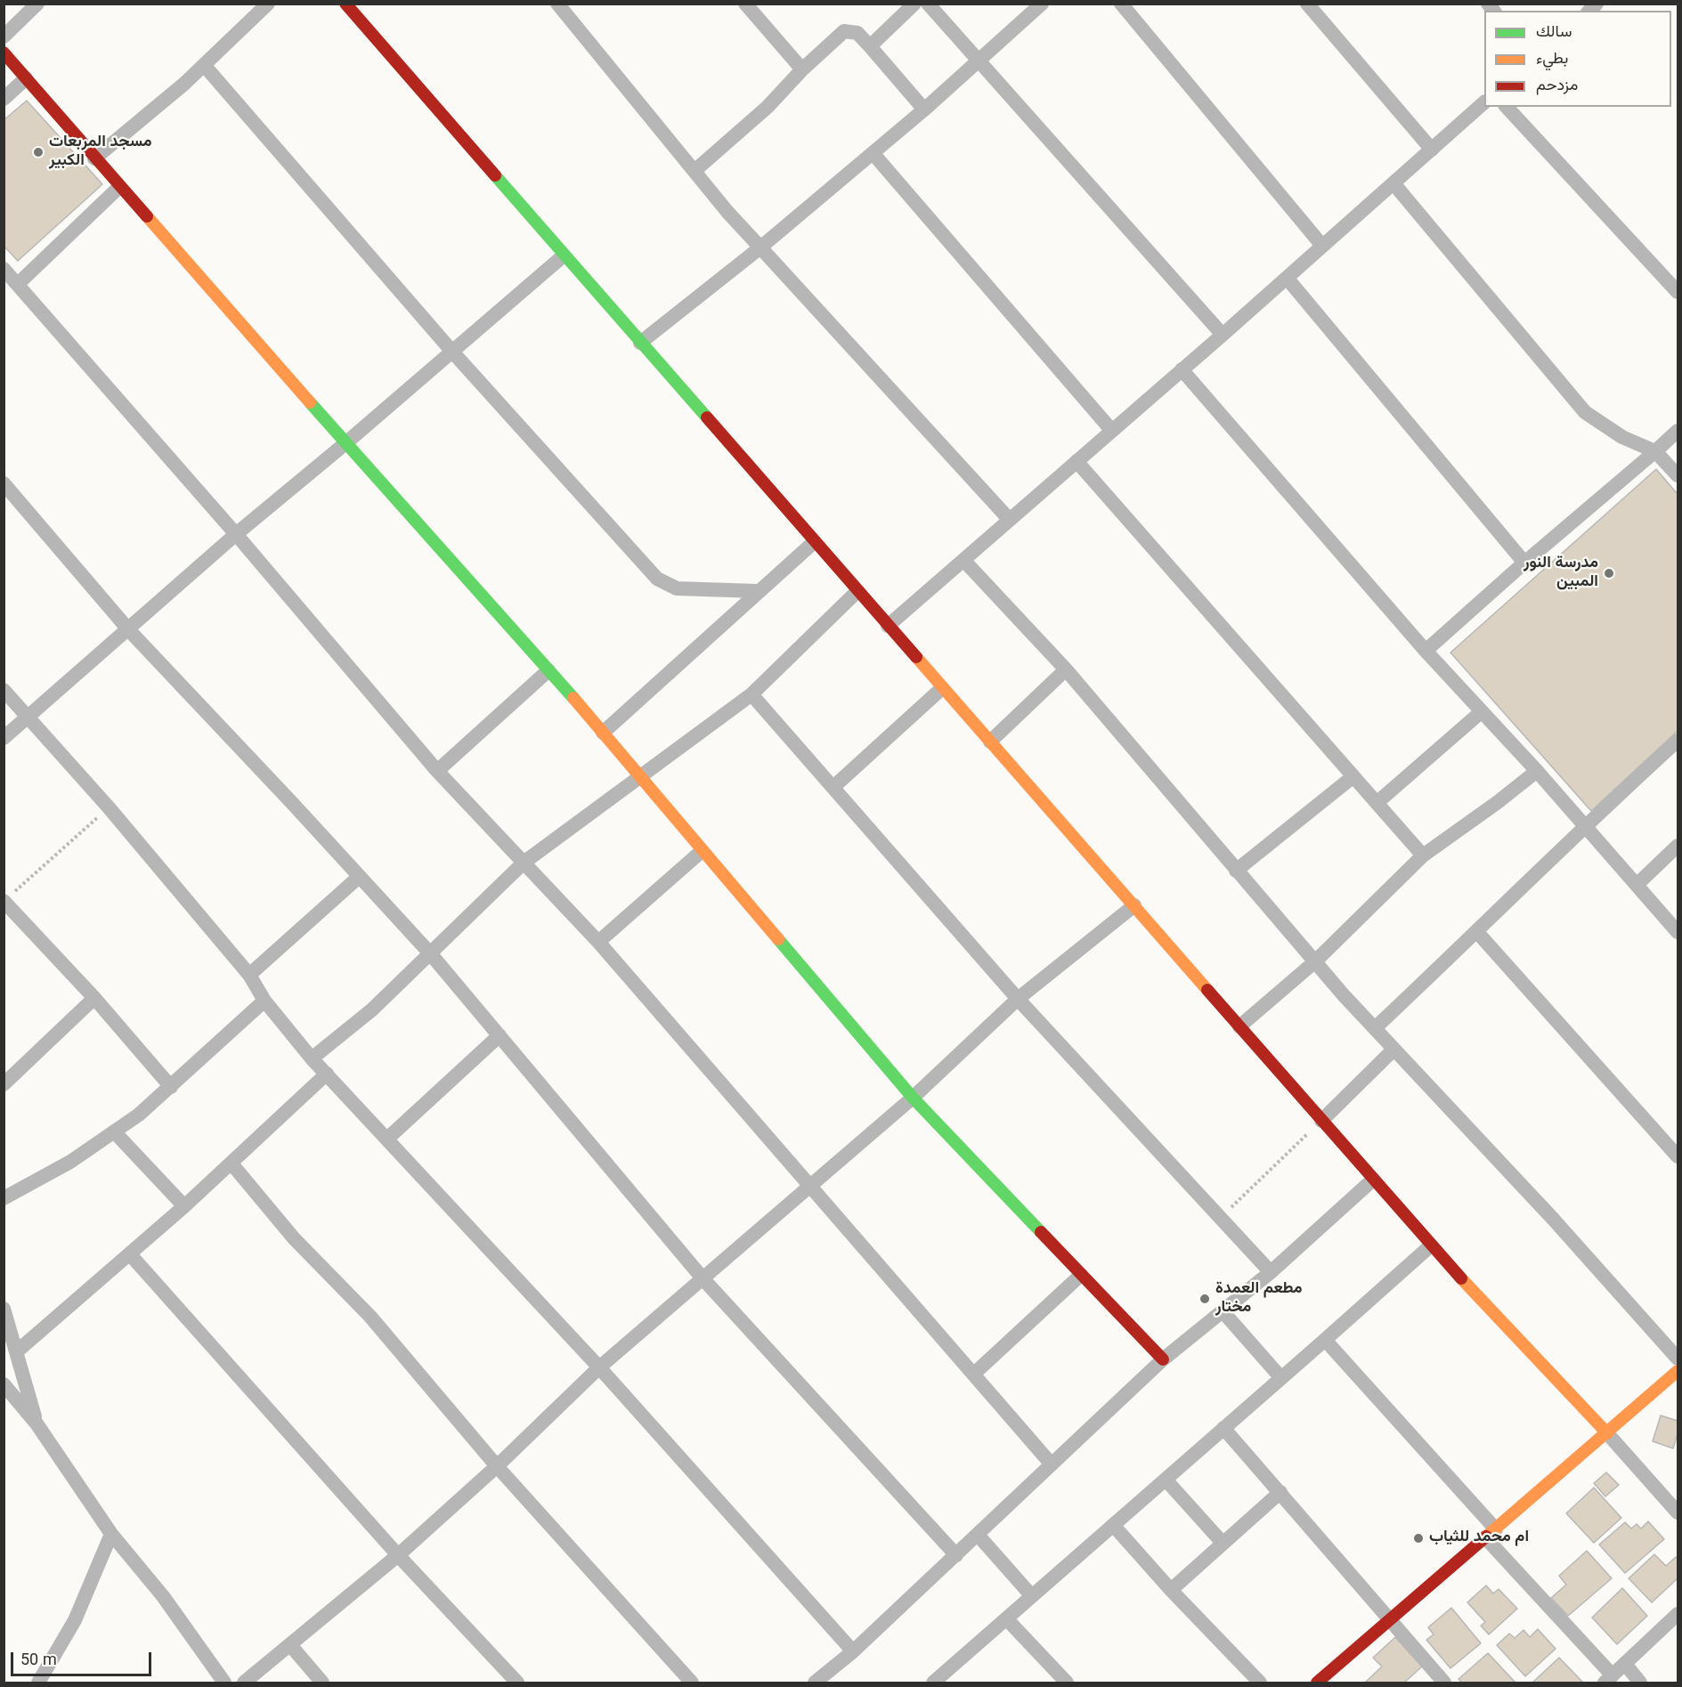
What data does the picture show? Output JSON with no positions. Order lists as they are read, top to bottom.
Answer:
{
  "places": [
    "مسجد المربعات الكبير",
    "مدرسة النور المبين",
    "مطعم العمدة مختار",
    "ام محمد للثياب"
  ],
  "legend": ["سالك", "بطيء", "مزدحم"],
  "scale_bar": "50 m"
}
